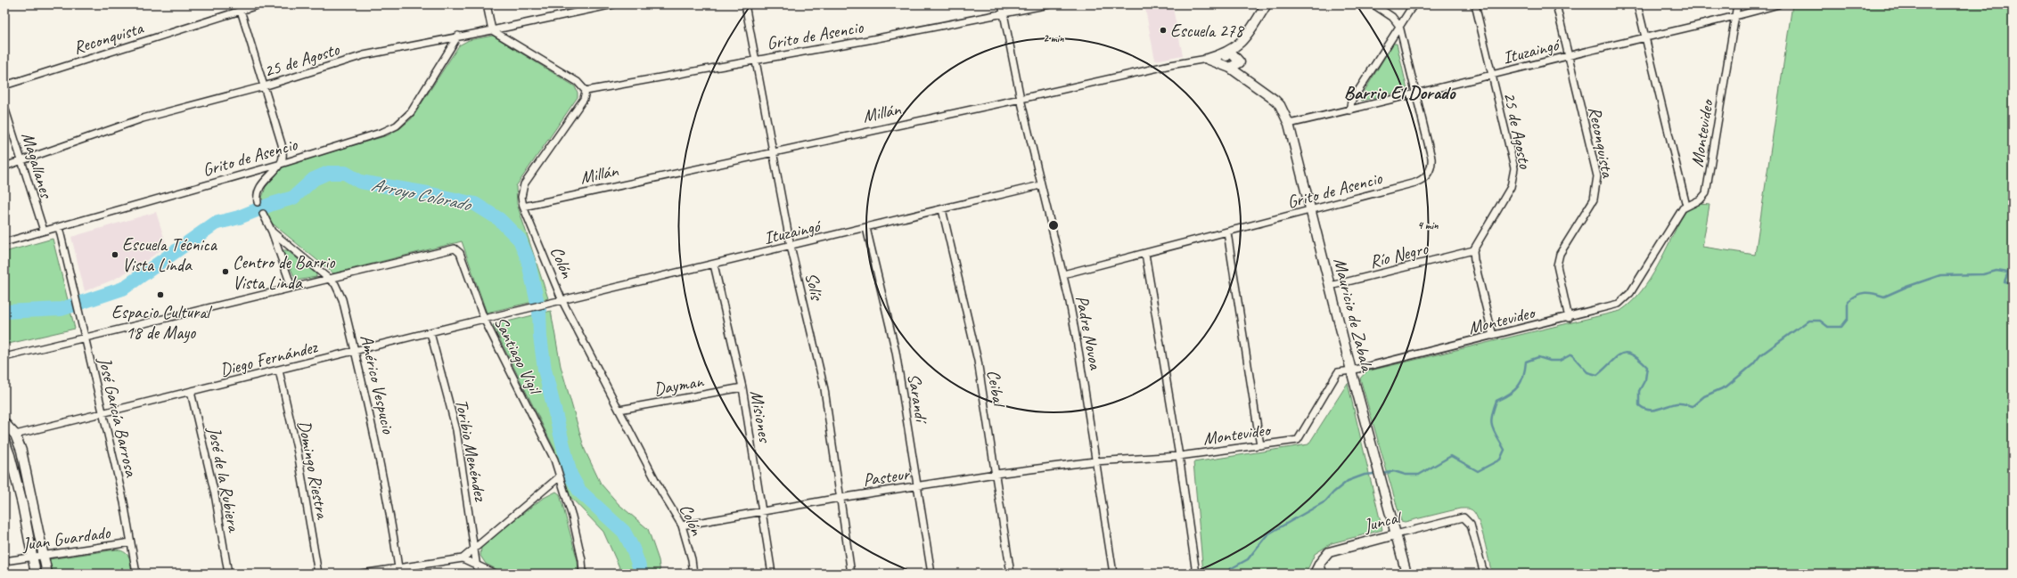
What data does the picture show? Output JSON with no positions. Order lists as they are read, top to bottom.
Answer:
{
  "streets": {
    "street": [
      "Grito de Asencio",
      "Reconquista",
      "Ituzaingó",
      "25 de Agosto",
      "Millán",
      "Montevideo",
      "Magallanes",
      "Río Negro",
      "Colón",
      "Solís",
      "Mauricio de Zabala",
      "Padre Novoa",
      "Santiago Vigil",
      "Diego Fernández",
      "Américo Vespucio",
      "Dayman",
      "Ceibal",
      "Sarandí",
      "Misiones",
      "José García Barrosa",
      "Toribio Menéndez",
      "Domingo Riestra",
      "Pasteur",
      "José de la Rubiera",
      "Juncal",
      "Juan Guardado"
    ]
  },
  "crossings": [
    ["Grito de Asencio", "Ituzaingó"],
    ["Grito de Asencio", "25 de Agosto"],
    ["Grito de Asencio", "Magallanes"],
    ["Grito de Asencio", "Colón"],
    ["Grito de Asencio", "Solís"],
    ["Grito de Asencio", "Mauricio de Zabala"],
    ["Grito de Asencio", "Padre Novoa"],
    ["Grito de Asencio", "José García Barrosa"],
    ["Reconquista", "Ituzaingó"],
    ["Reconquista", "Montevideo"],
    ["Ituzaingó", "25 de Agosto"],
    ["Ituzaingó", "Montevideo"],
    ["Ituzaingó", "Colón"],
    ["Ituzaingó", "Solís"],
    ["Ituzaingó", "Mauricio de Zabala"],
    ["Ituzaingó", "Padre Novoa"],
    ["Ituzaingó", "Diego Fernández"],
    ["Ituzaingó", "Ceibal"],
    ["Ituzaingó", "Sarandí"],
    ["Ituzaingó", "Misiones"],
    ["25 de Agosto", "Magallanes"],
    ["25 de Agosto", "Río Negro"],
    ["Millán", "Colón"],
    ["Millán", "Solís"],
    ["Millán", "Mauricio de Zabala"],
    ["Millán", "Padre Novoa"],
    ["Montevideo", "Mauricio de Zabala"],
    ["Montevideo", "Padre Novoa"],
    ["Montevideo", "Pasteur"],
    ["Río Negro", "Mauricio de Zabala"],
    ["Colón", "Dayman"],
    ["Colón", "Pasteur"],
    ["Solís", "Pasteur"],
    ["Mauricio de Zabala", "Juncal"],
    ["Padre Novoa", "Pasteur"],
    ["Santiago Vigil", "Diego Fernández"],
    ["Santiago Vigil", "Américo Vespucio"],
    ["Diego Fernández", "Américo Vespucio"],
    ["Diego Fernández", "José García Barrosa"],
    ["Diego Fernández", "Toribio Menéndez"],
    ["Diego Fernández", "Domingo Riestra"],
    ["Diego Fernández", "José de la Rubiera"],
    ["Dayman", "Misiones"],
    ["Ceibal", "Pasteur"],
    ["Sarandí", "Pasteur"],
    ["Misiones", "Pasteur"],
    ["José García Barrosa", "Juan Guardado"]
  ],
  "districts": ["Barrio El Dorado"],
  "water": ["Arroyo Colorado"],
  "places": [
    "Escuela 278",
    "Escuela Técnica Vista Linda",
    "Centro de Barrio Vista Linda",
    "Espacio Cultural 18 de Mayo"
  ],
  "rings": ["2 min", "4 min"]
}
